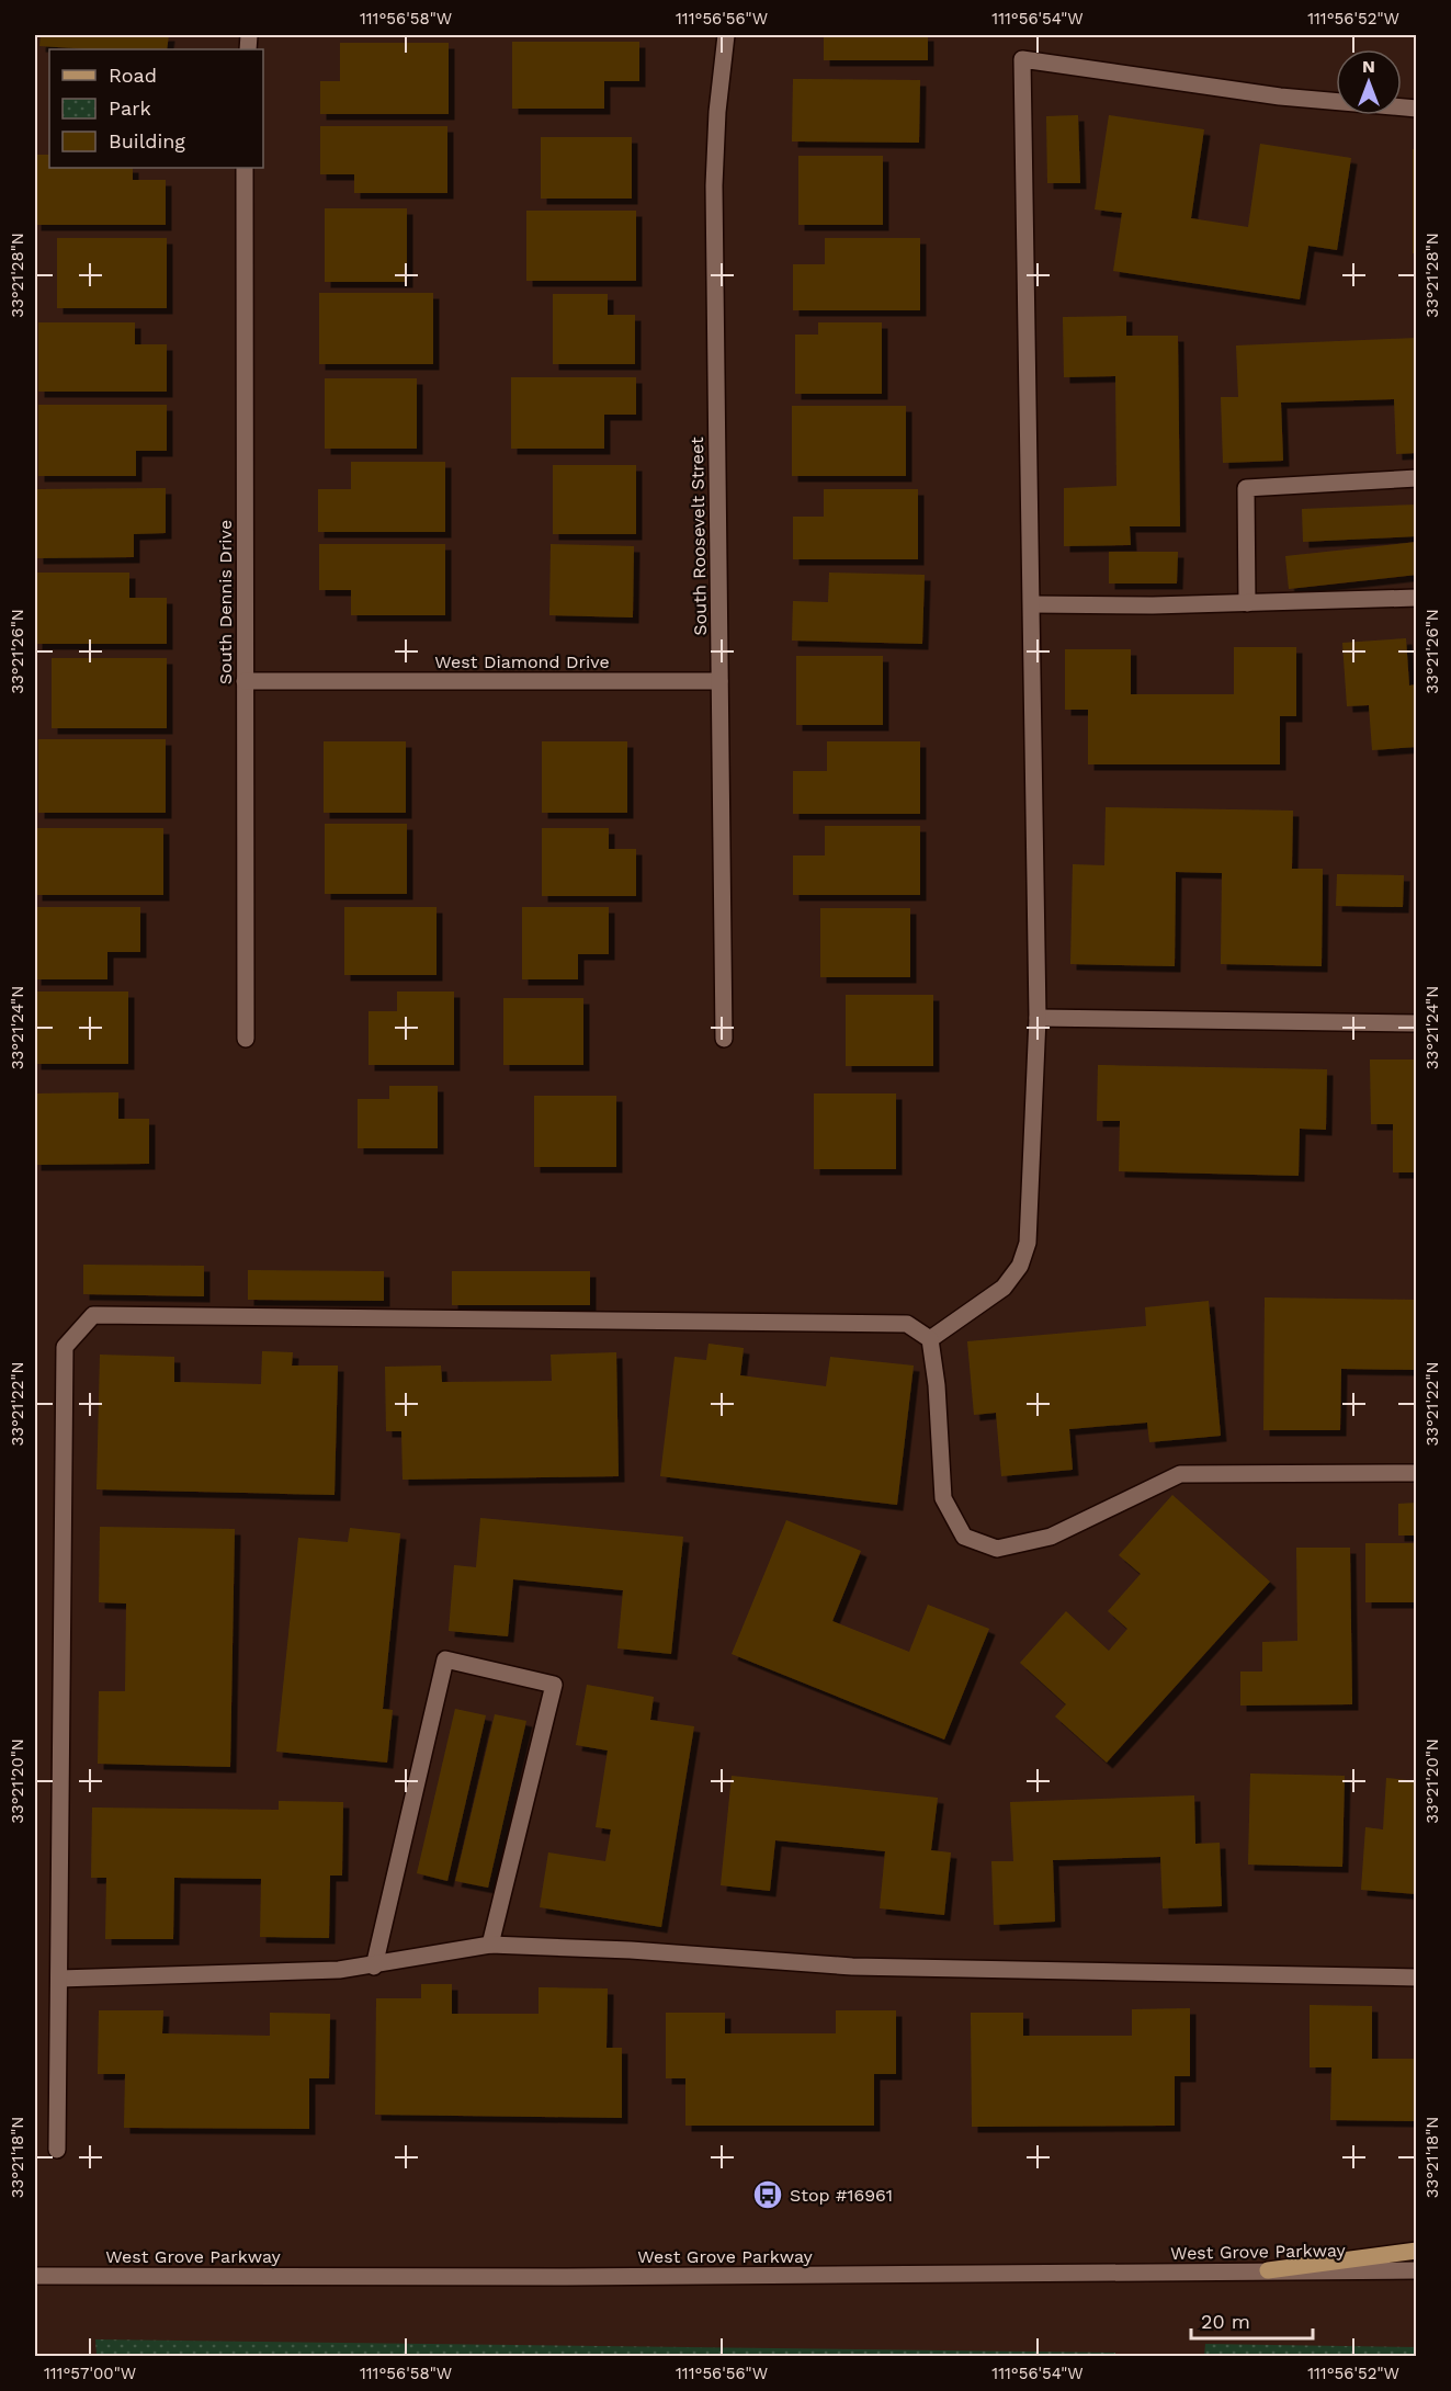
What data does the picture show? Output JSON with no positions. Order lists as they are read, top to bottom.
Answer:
{
  "streets": {
    "street": [
      "South Roosevelt Street",
      "South Dennis Drive",
      "West Diamond Drive",
      "West Grove Parkway"
    ]
  },
  "crossings": [
    ["South Roosevelt Street", "West Diamond Drive"],
    ["South Dennis Drive", "West Diamond Drive"]
  ],
  "places": {
    "bus stop": ["Stop #16961"]
  },
  "legend": ["Road", "Park", "Building"],
  "scale_bar": "20 m",
  "north": "top",
  "coordinates": [
    "111°56'58\"W",
    "111°56'56\"W",
    "111°56'54\"W",
    "111°56'52\"W",
    "33°21'28\"N",
    "33°21'26\"N",
    "33°21'24\"N",
    "33°21'22\"N",
    "33°21'20\"N",
    "33°21'18\"N",
    "111°57'00\"W"
  ]
}
